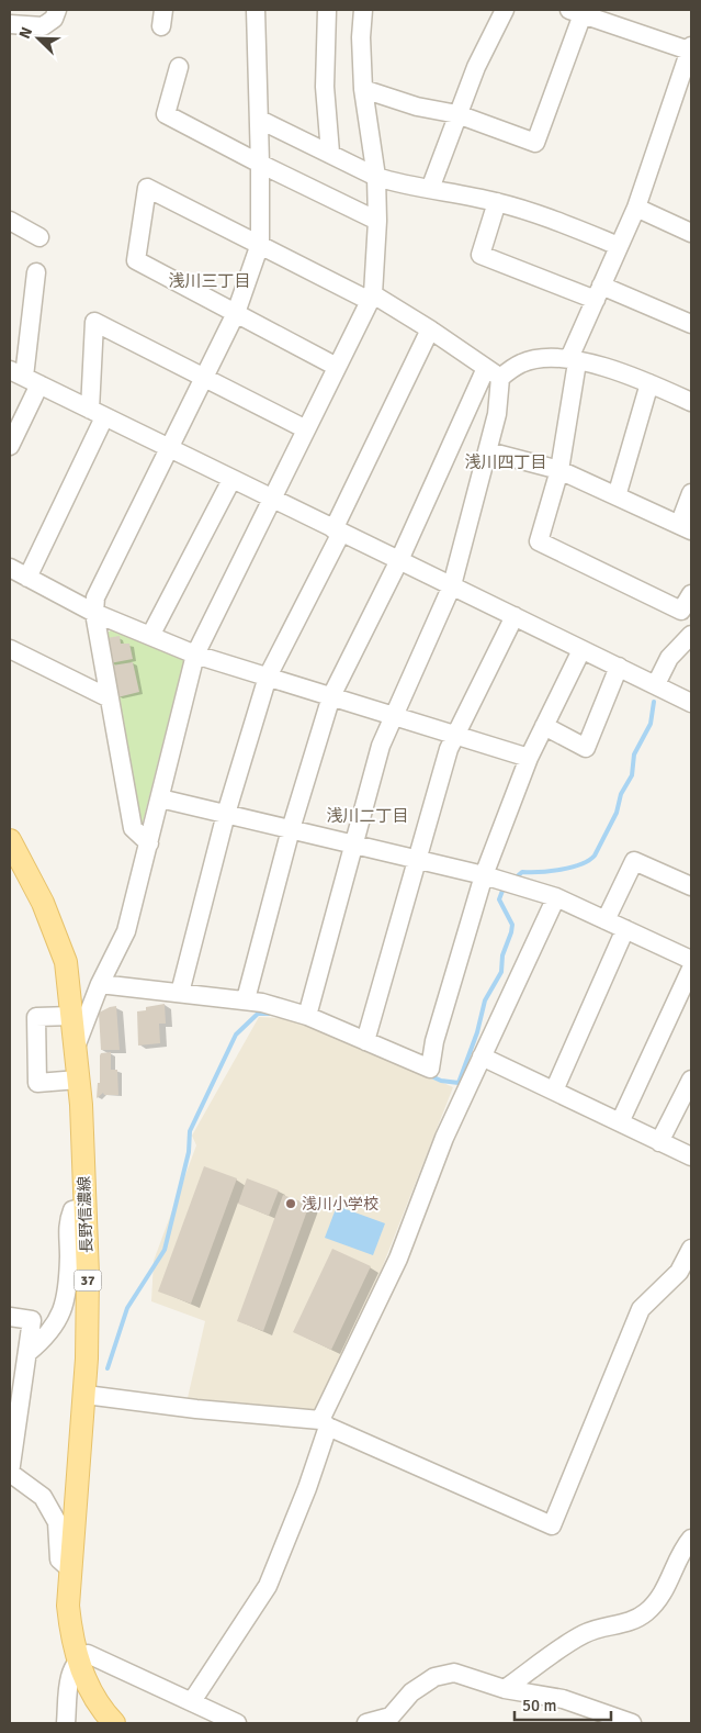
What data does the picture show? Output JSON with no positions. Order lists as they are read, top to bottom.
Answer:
{
  "streets": {
    "main road": ["長野信濃線", "37"]
  },
  "districts": ["浅川三丁目", "浅川四丁目", "浅川二丁目"],
  "places": ["浅川小学校"],
  "scale_bar": "50 m",
  "north": "top left"
}
